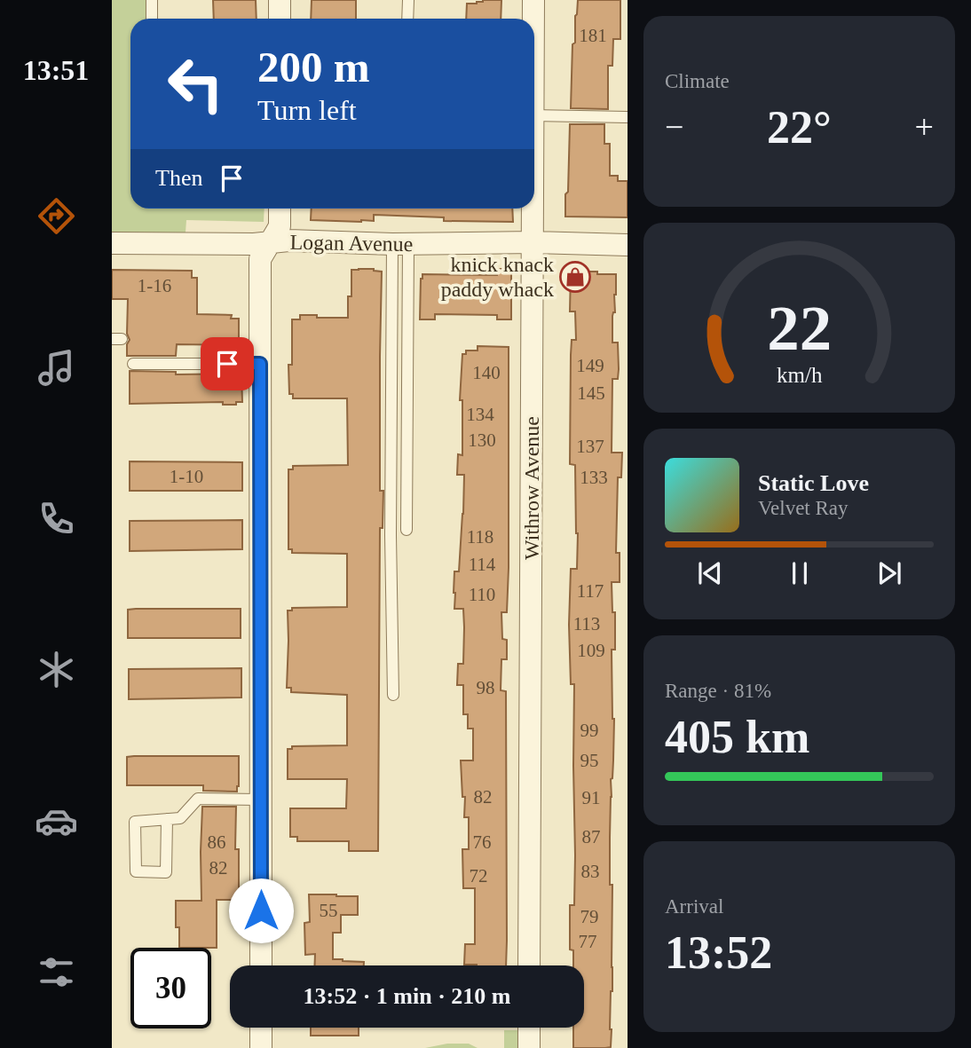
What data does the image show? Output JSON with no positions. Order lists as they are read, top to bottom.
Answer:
{
  "streets": {
    "street": ["Logan Avenue", "Withrow Avenue"]
  },
  "crossings": [
    ["Logan Avenue", "Withrow Avenue"]
  ],
  "places": {
    "shop": ["knick knack paddy whack"]
  },
  "house_numbers": [
    "181",
    "1-16",
    "149",
    "140",
    "145",
    "134",
    "130",
    "137",
    "1-10",
    "133",
    "118",
    "114",
    "117",
    "110",
    "113",
    "109",
    "98",
    "99",
    "95",
    "82",
    "91",
    "87",
    "86",
    "76",
    "82",
    "83",
    "72",
    "55",
    "79",
    "77"
  ],
  "page": {
    "tabs": "13:51",
    "tile": [
      "Climate",
      ["Range · 81%", "405 km"],
      ["Arrival", "13:52"]
    ],
    "turn": ["200 m", "Turn left"],
    "heat": ["−", "22°", "+"],
    "then": "Then",
    "song": ["Static Love", "Velvet Ray"],
    "limit": "30",
    "trip": "13:52 · 1 min · 210 m",
    "gauge": ["22", "km/h"]
  }
}
